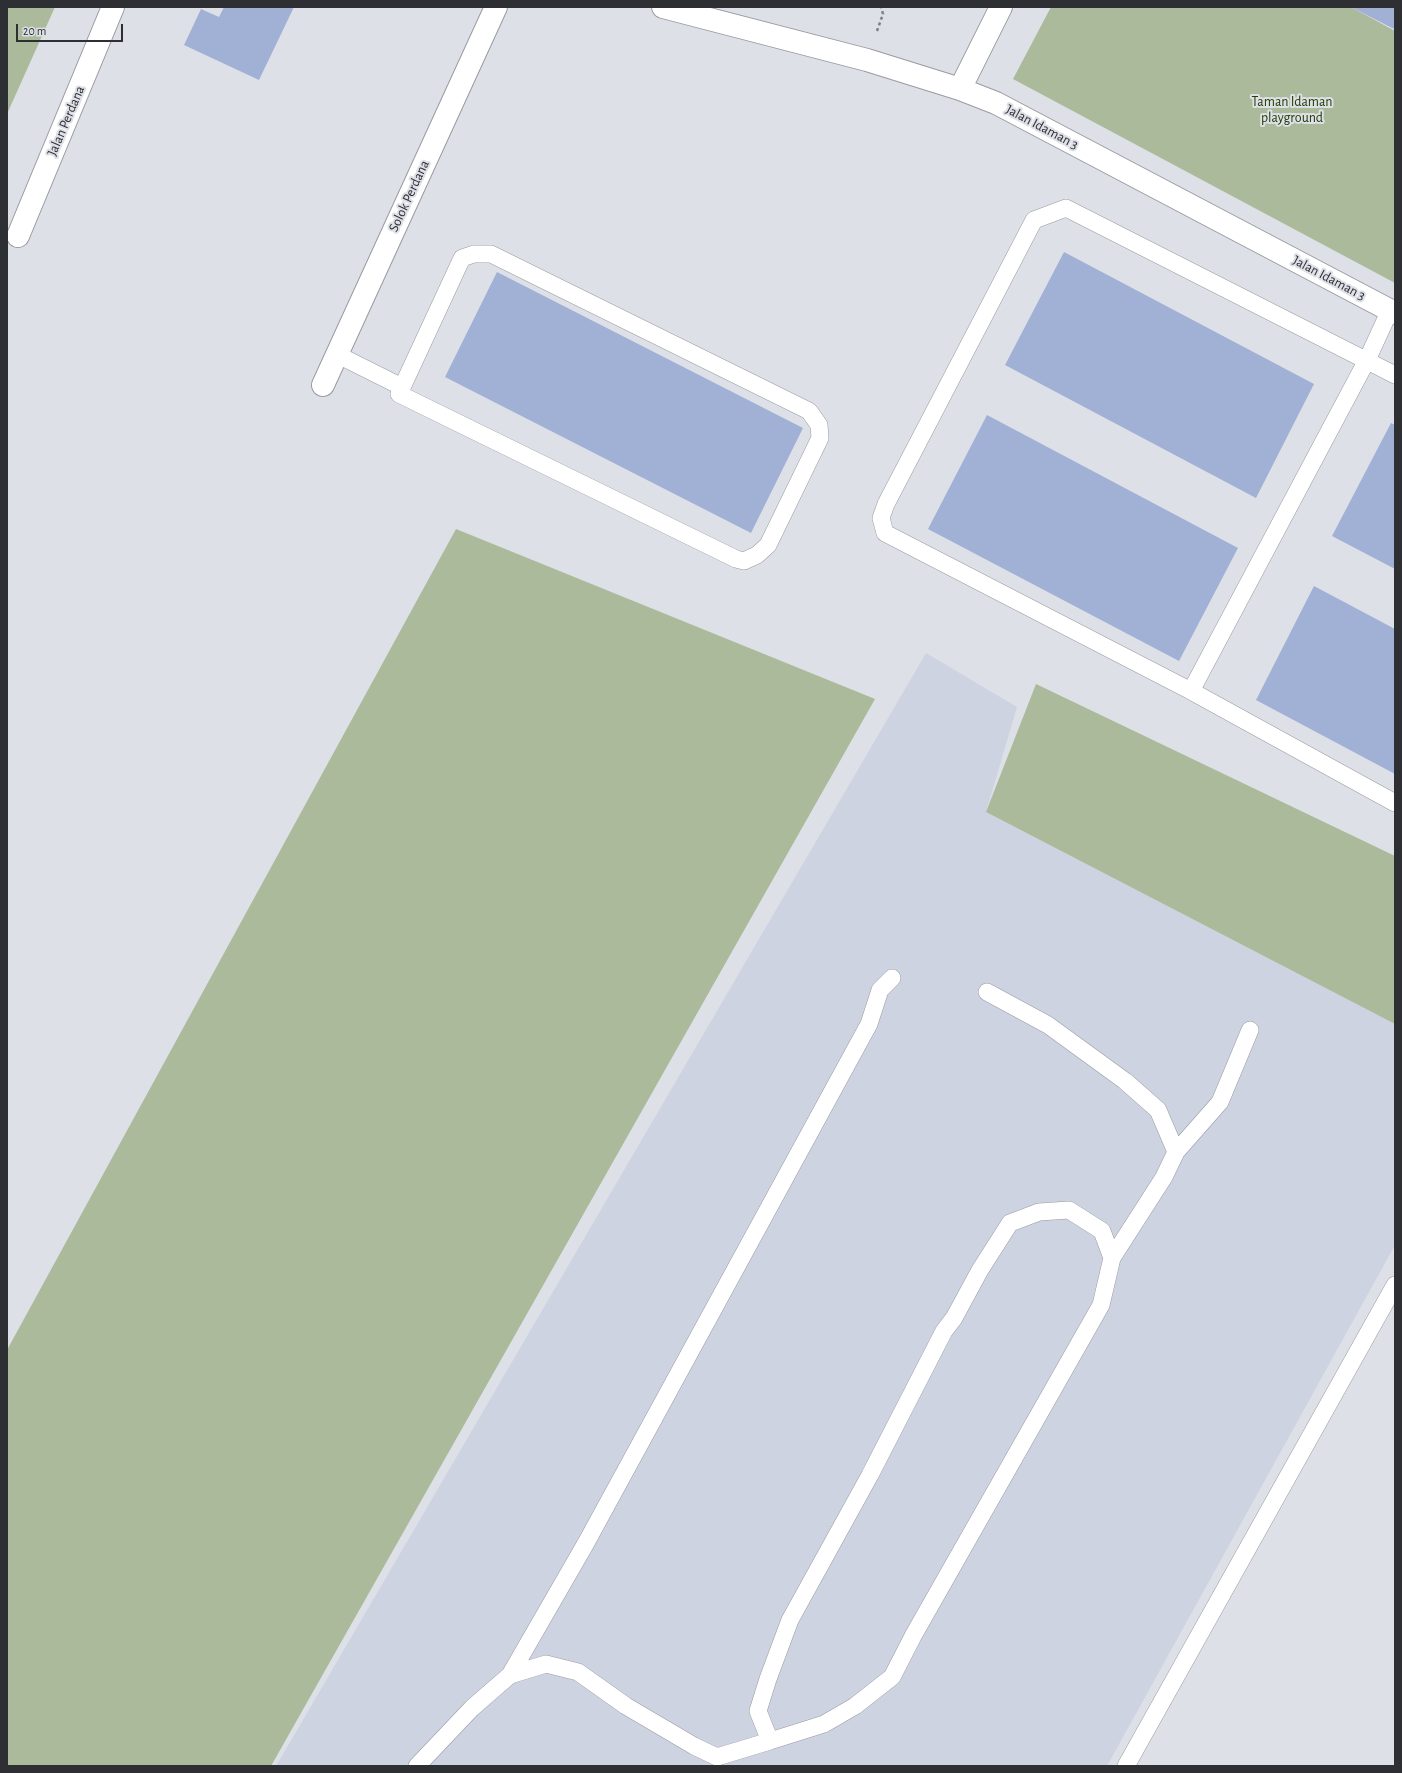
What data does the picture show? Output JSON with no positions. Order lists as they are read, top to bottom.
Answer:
{
  "streets": {
    "street": ["Jalan Perdana", "Jalan Idaman 3", "Solok Perdana"]
  },
  "parks": ["Taman Idaman playground"],
  "scale_bar": "20 m"
}
